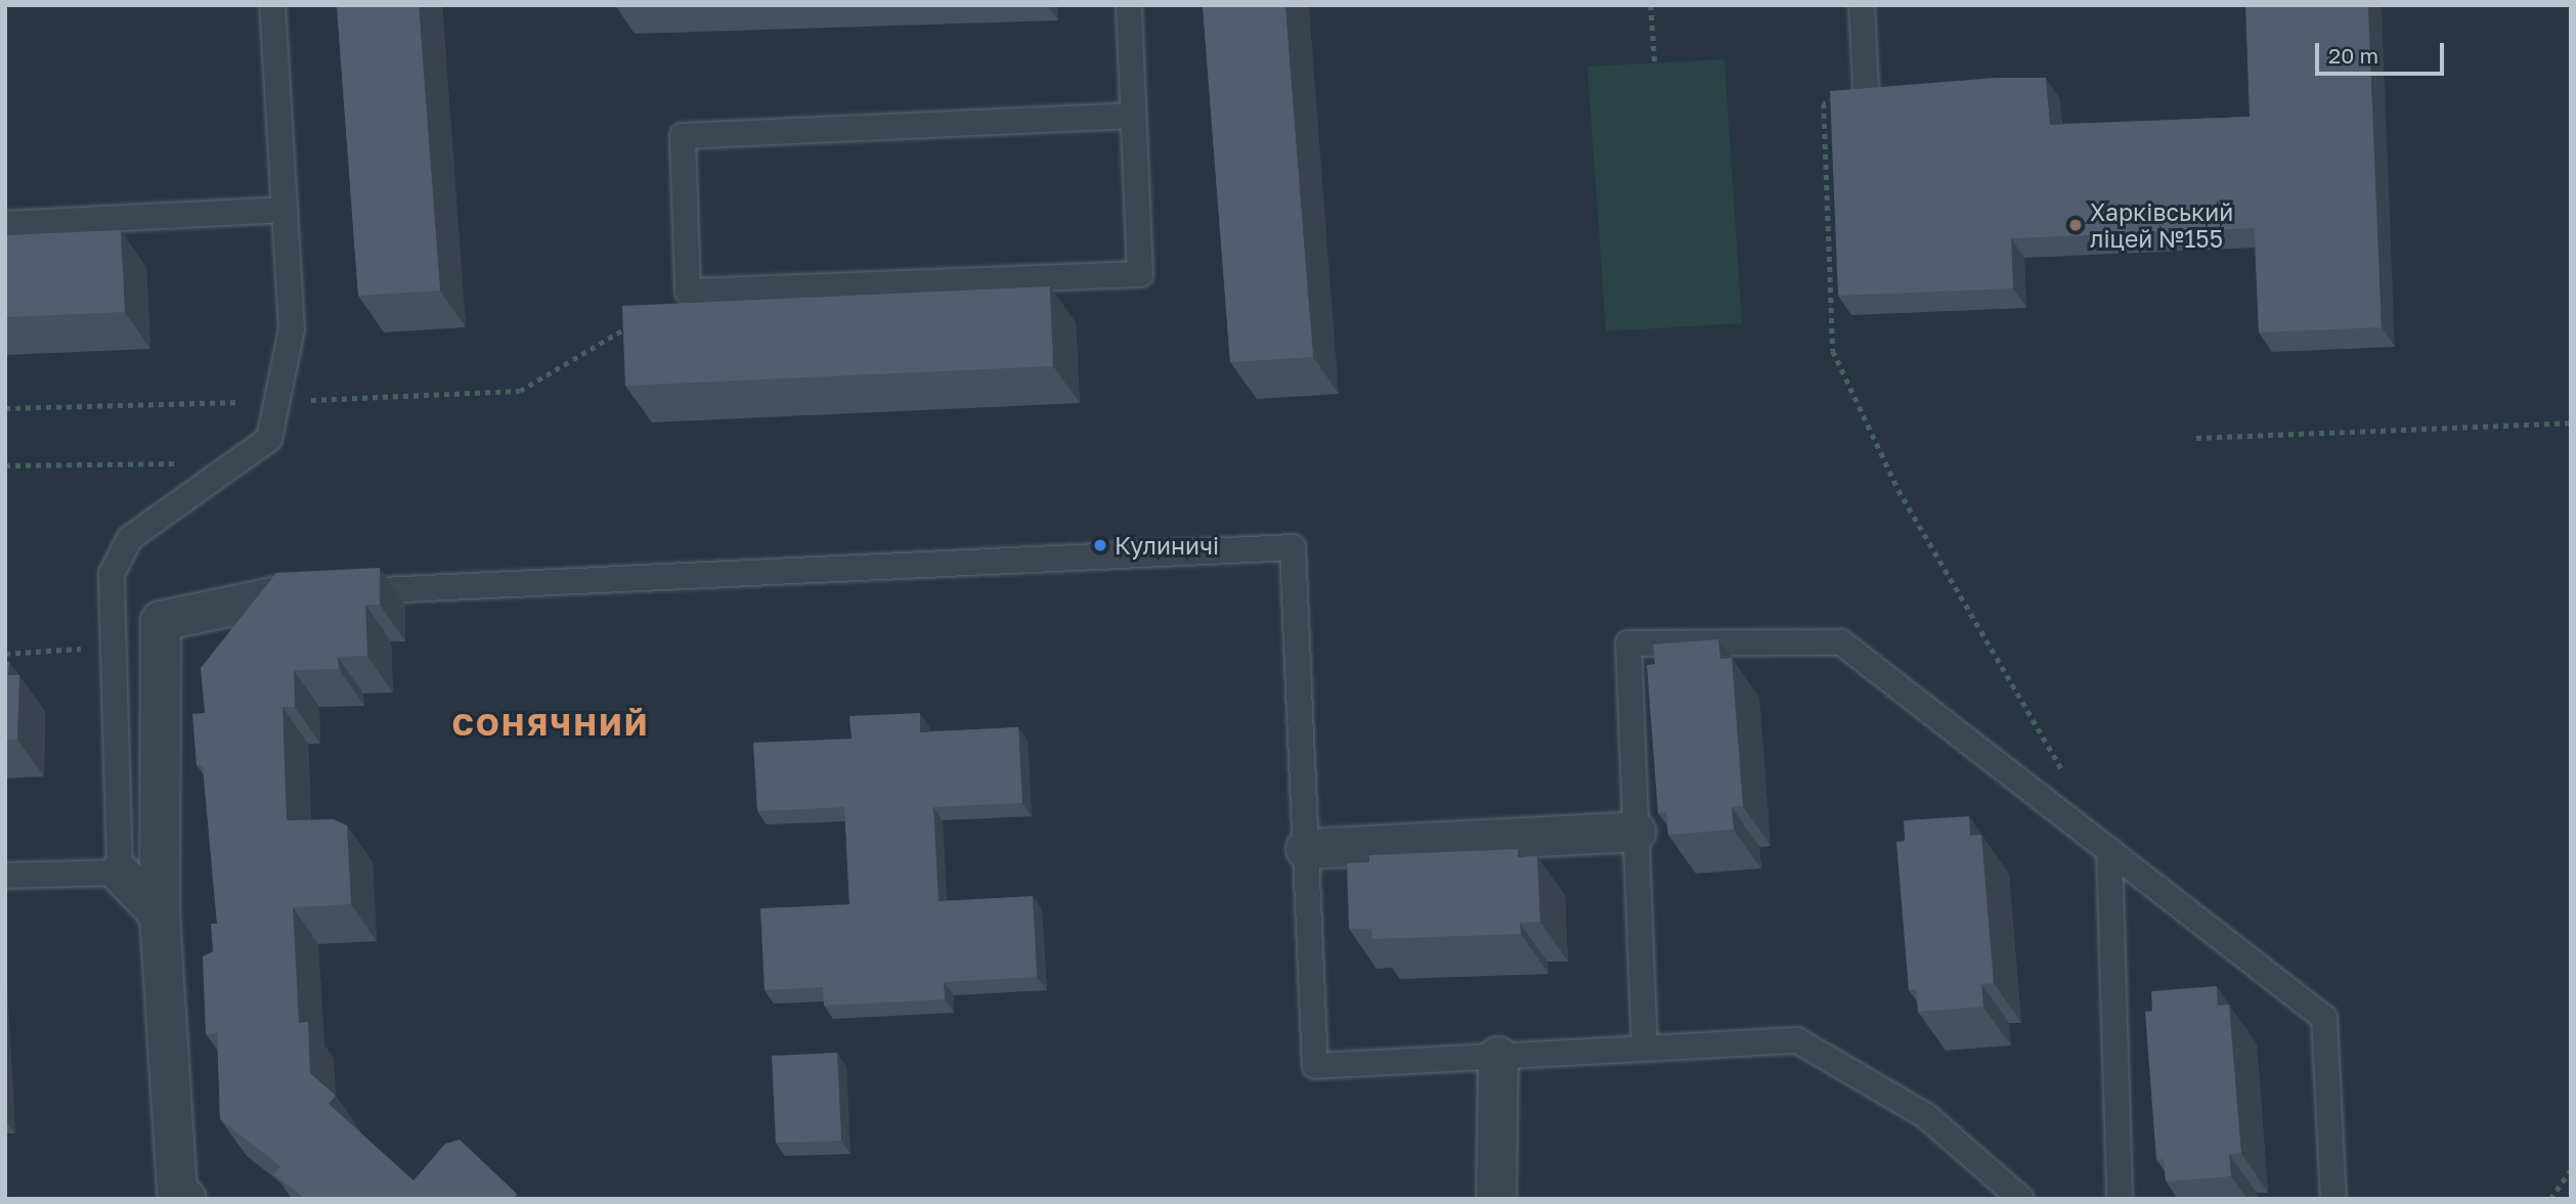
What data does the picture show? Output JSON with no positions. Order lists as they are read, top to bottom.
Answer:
{
  "districts": ["СОНЯЧНИЙ"],
  "places": ["Харківський ліцей №155", "Кулиничі"],
  "scale_bar": "20 m"
}
